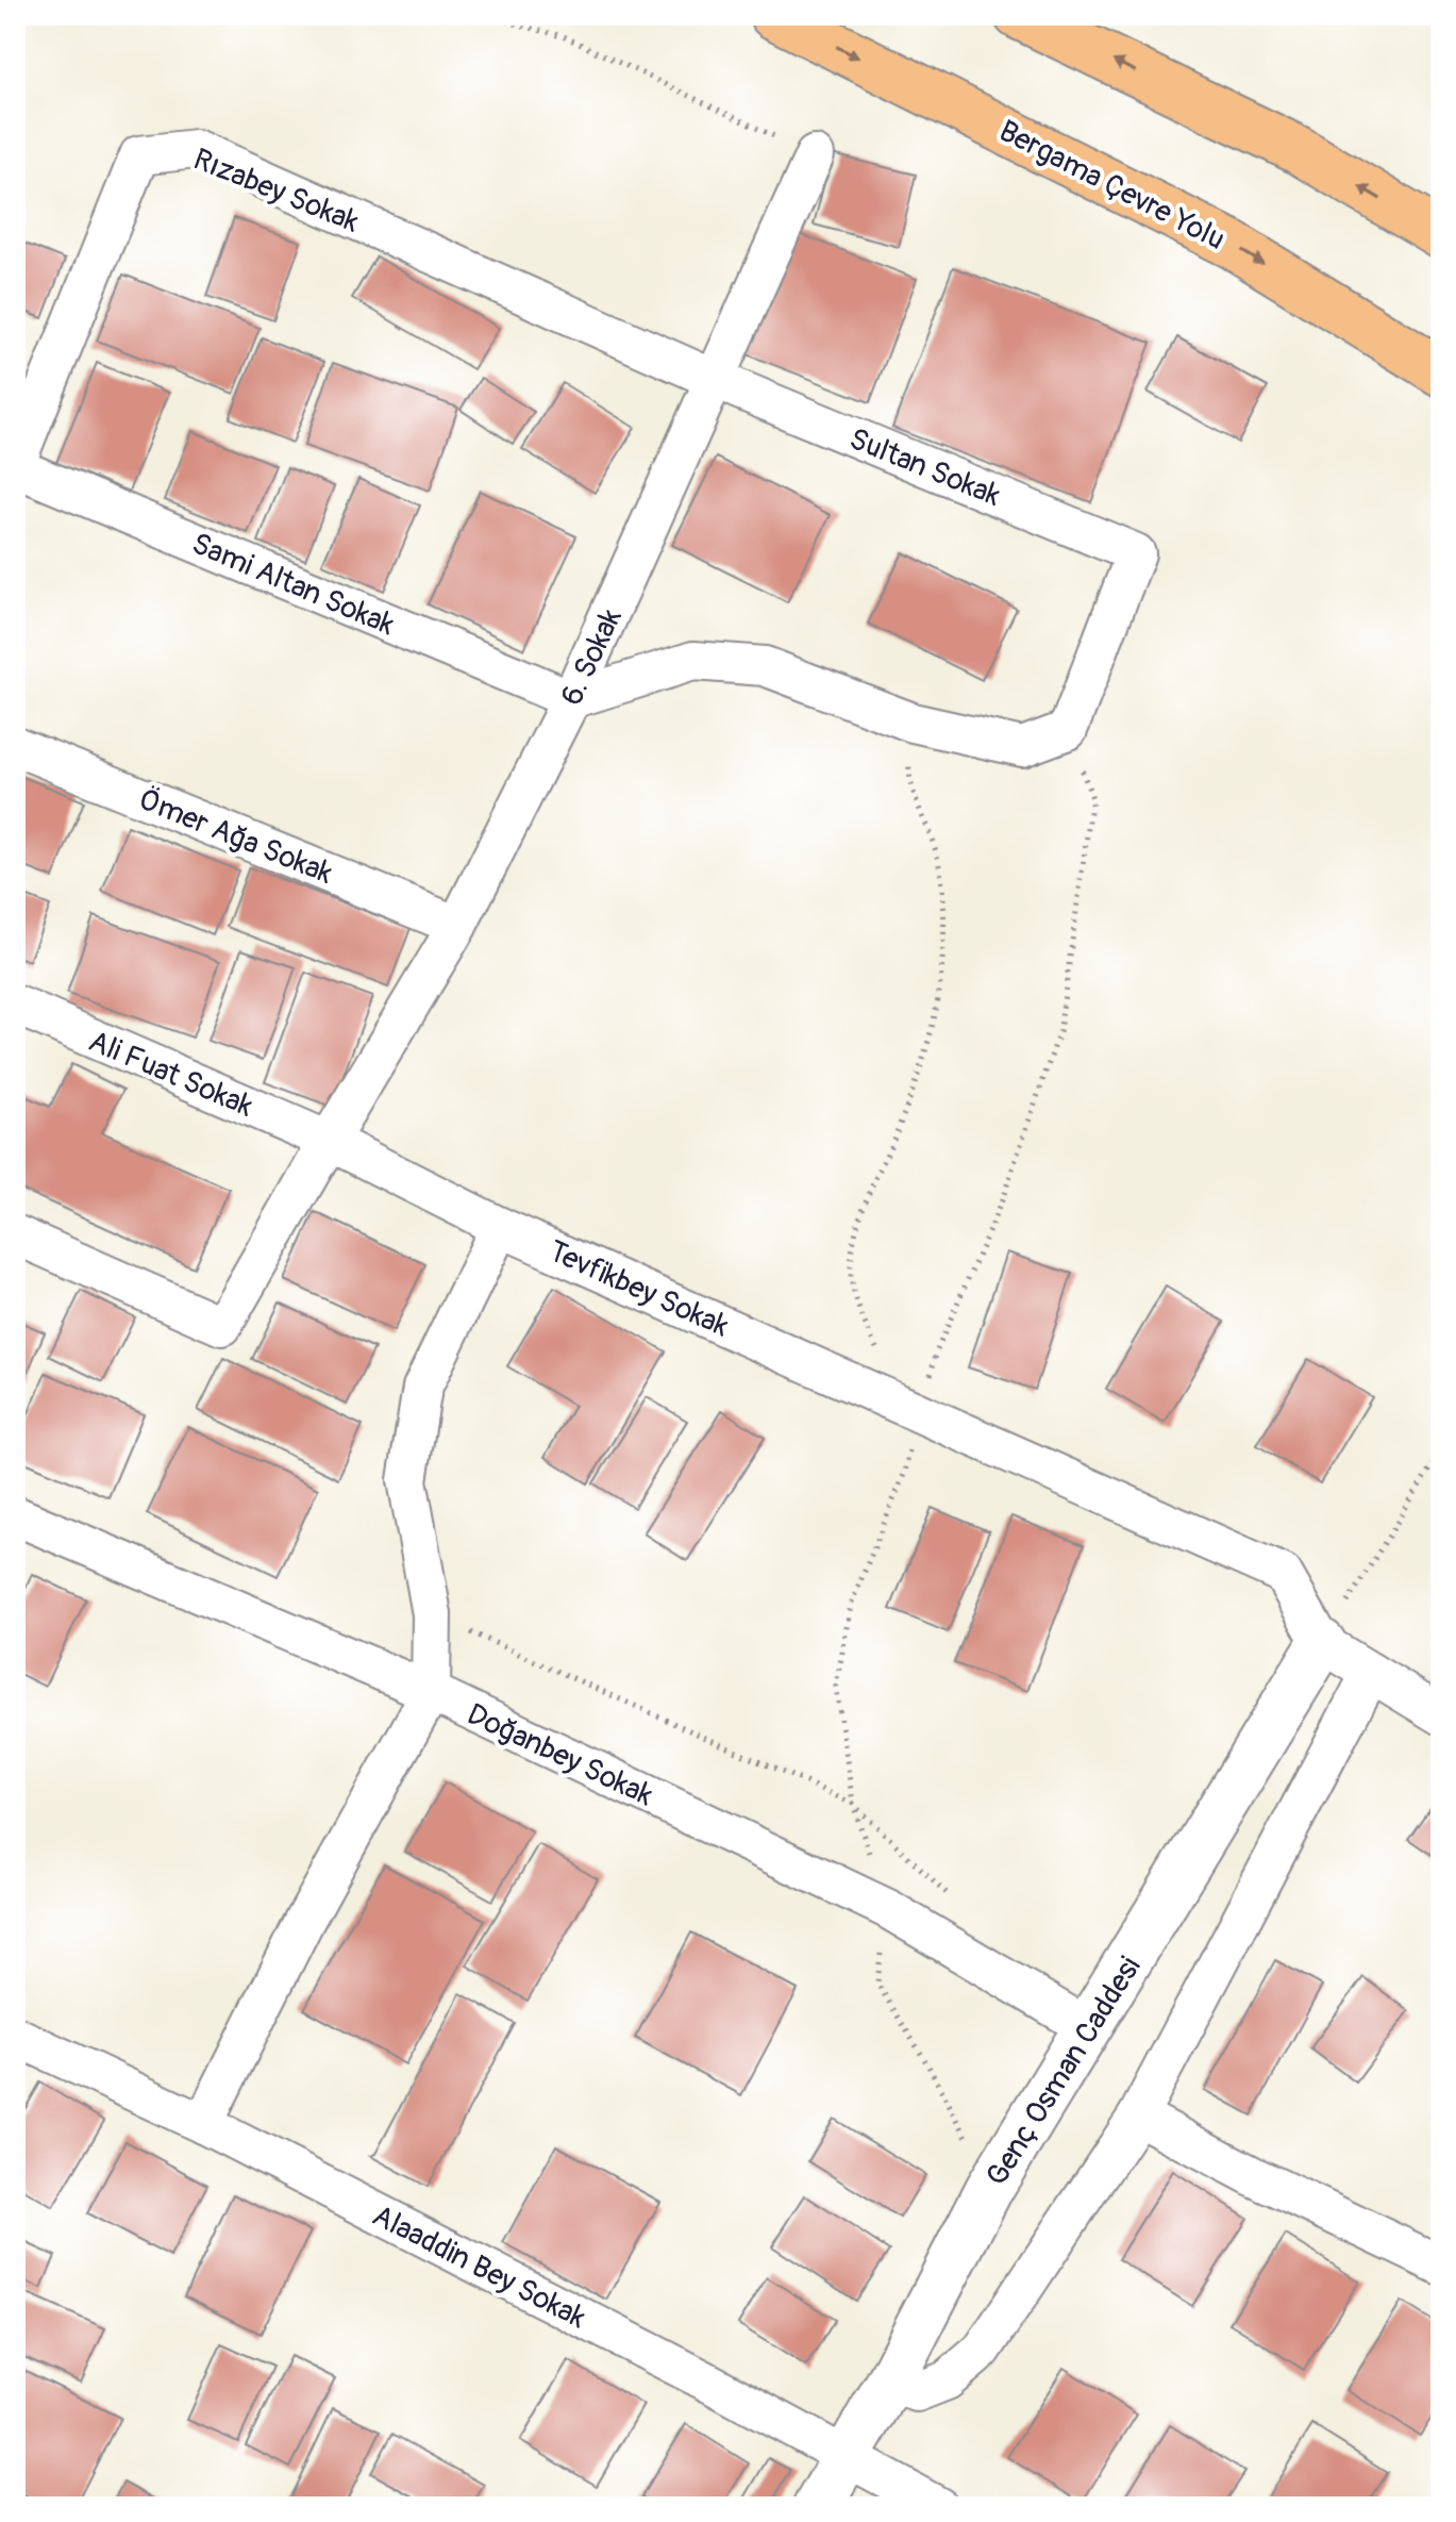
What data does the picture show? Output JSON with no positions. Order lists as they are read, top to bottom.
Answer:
{
  "streets": {
    "highway": ["Bergama Çevre Yolu"],
    "street": [
      "Rızabey Sokak",
      "Sultan Sokak",
      "Sami Altan Sokak",
      "6. Sokak",
      "Ömer Ağa Sokak",
      "Ali Fuat Sokak",
      "Tevfikbey Sokak",
      "Doğanbey Sokak",
      "Genç Osman Caddesi",
      "Alaaddin Bey Sokak"
    ]
  },
  "crossings": [
    ["Rızabey Sokak", "Sultan Sokak"],
    ["Rızabey Sokak", "Sami Altan Sokak"],
    ["Rızabey Sokak", "6. Sokak"],
    ["Sultan Sokak", "6. Sokak"],
    ["Sami Altan Sokak", "6. Sokak"],
    ["6. Sokak", "Ömer Ağa Sokak"],
    ["6. Sokak", "Ali Fuat Sokak"],
    ["6. Sokak", "Tevfikbey Sokak"],
    ["Ali Fuat Sokak", "Tevfikbey Sokak"],
    ["Tevfikbey Sokak", "Genç Osman Caddesi"],
    ["Doğanbey Sokak", "Genç Osman Caddesi"],
    ["Genç Osman Caddesi", "Alaaddin Bey Sokak"]
  ]
}
